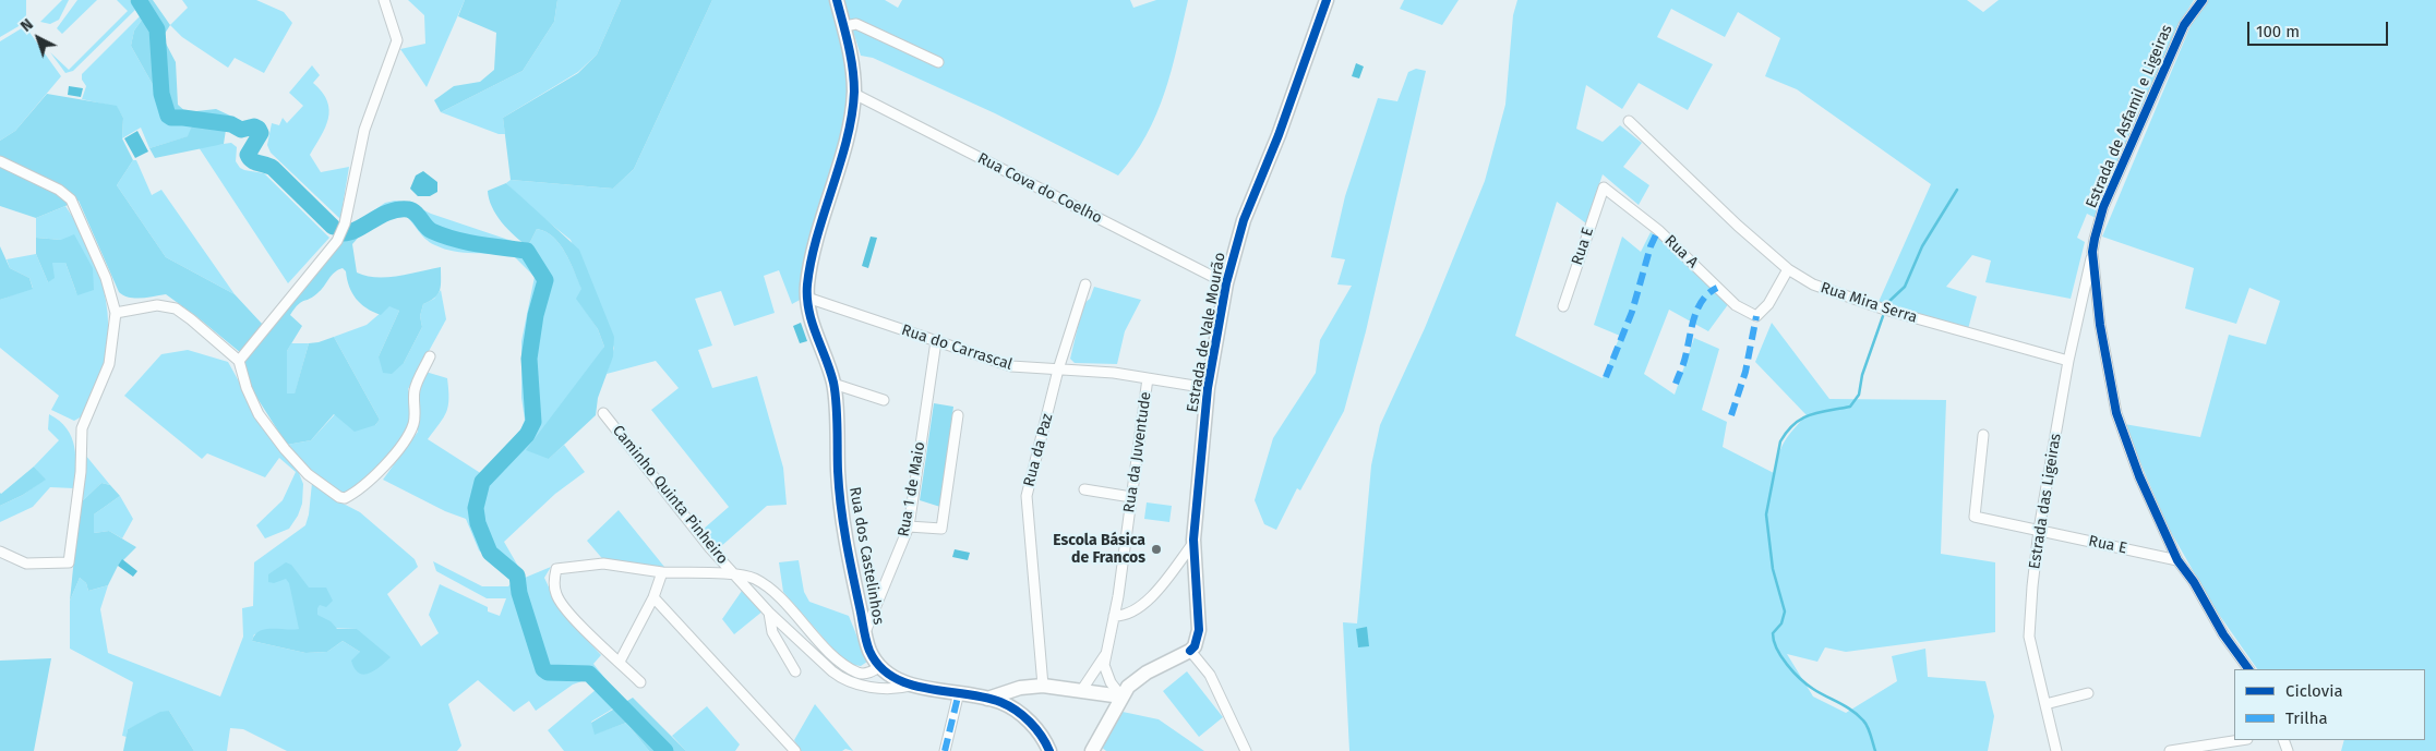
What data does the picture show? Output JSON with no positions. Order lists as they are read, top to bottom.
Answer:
{
  "streets": {
    "street": [
      "Estrada de Asfamil e Ligeiras",
      "Rua Cova do Coelho",
      "Rua E",
      "Rua A",
      "Rua Mira Serra",
      "Estrada de Vale Mourão",
      "Rua do Carrascal",
      "Rua da Paz",
      "Rua da Juventude",
      "Rua 1 de Maio",
      "Caminho Quinta Pinheiro",
      "Estrada das Ligeiras",
      "Rua dos Castelinhos"
    ]
  },
  "crossings": [
    ["Estrada de Asfamil e Ligeiras", "Rua E"],
    ["Estrada de Asfamil e Ligeiras", "Estrada das Ligeiras"],
    ["Rua Cova do Coelho", "Estrada de Vale Mourão"],
    ["Rua Cova do Coelho", "Rua dos Castelinhos"],
    ["Rua E", "Rua A"],
    ["Rua E", "Estrada das Ligeiras"],
    ["Rua A", "Rua Mira Serra"],
    ["Rua Mira Serra", "Estrada das Ligeiras"],
    ["Estrada de Vale Mourão", "Rua do Carrascal"],
    ["Rua do Carrascal", "Rua da Paz"],
    ["Rua do Carrascal", "Rua da Juventude"],
    ["Rua do Carrascal", "Rua 1 de Maio"],
    ["Rua do Carrascal", "Rua dos Castelinhos"],
    ["Rua 1 de Maio", "Rua dos Castelinhos"],
    ["Caminho Quinta Pinheiro", "Rua dos Castelinhos"]
  ],
  "places": ["Escola Básica de Francos"],
  "legend": ["Ciclovia", "Trilha"],
  "scale_bar": "100 m",
  "north": "top left"
}
